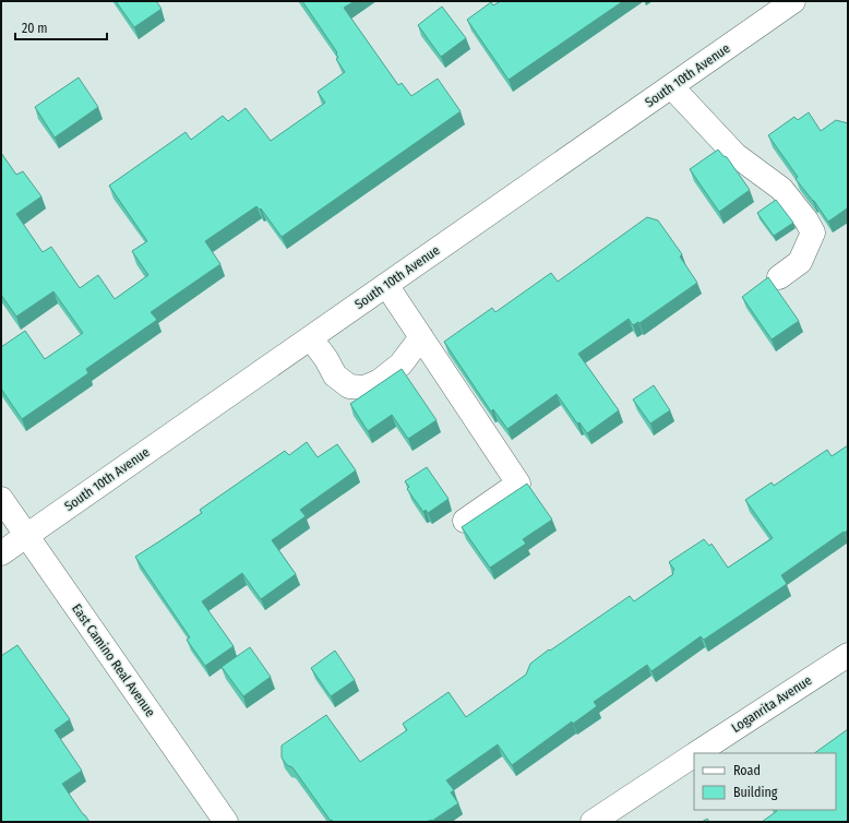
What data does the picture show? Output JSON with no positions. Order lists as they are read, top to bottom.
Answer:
{
  "streets": {
    "street": ["South 10th Avenue", "East Camino Real Avenue", "Loganrita Avenue"]
  },
  "crossings": [
    ["South 10th Avenue", "East Camino Real Avenue"]
  ],
  "legend": ["Road", "Building"],
  "scale_bar": "20 m"
}
